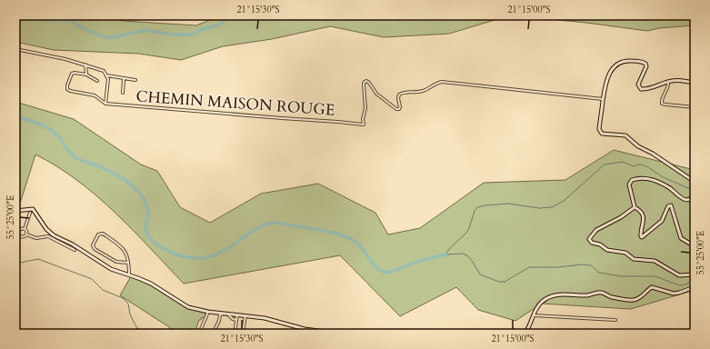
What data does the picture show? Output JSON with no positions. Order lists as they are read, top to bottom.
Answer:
{
  "streets": {
    "street": ["CHEMIN MAISON ROUGE"]
  },
  "coordinates": ["21°15'30\"S", "21°15'00\"S", "55°25'00\"E"]
}
